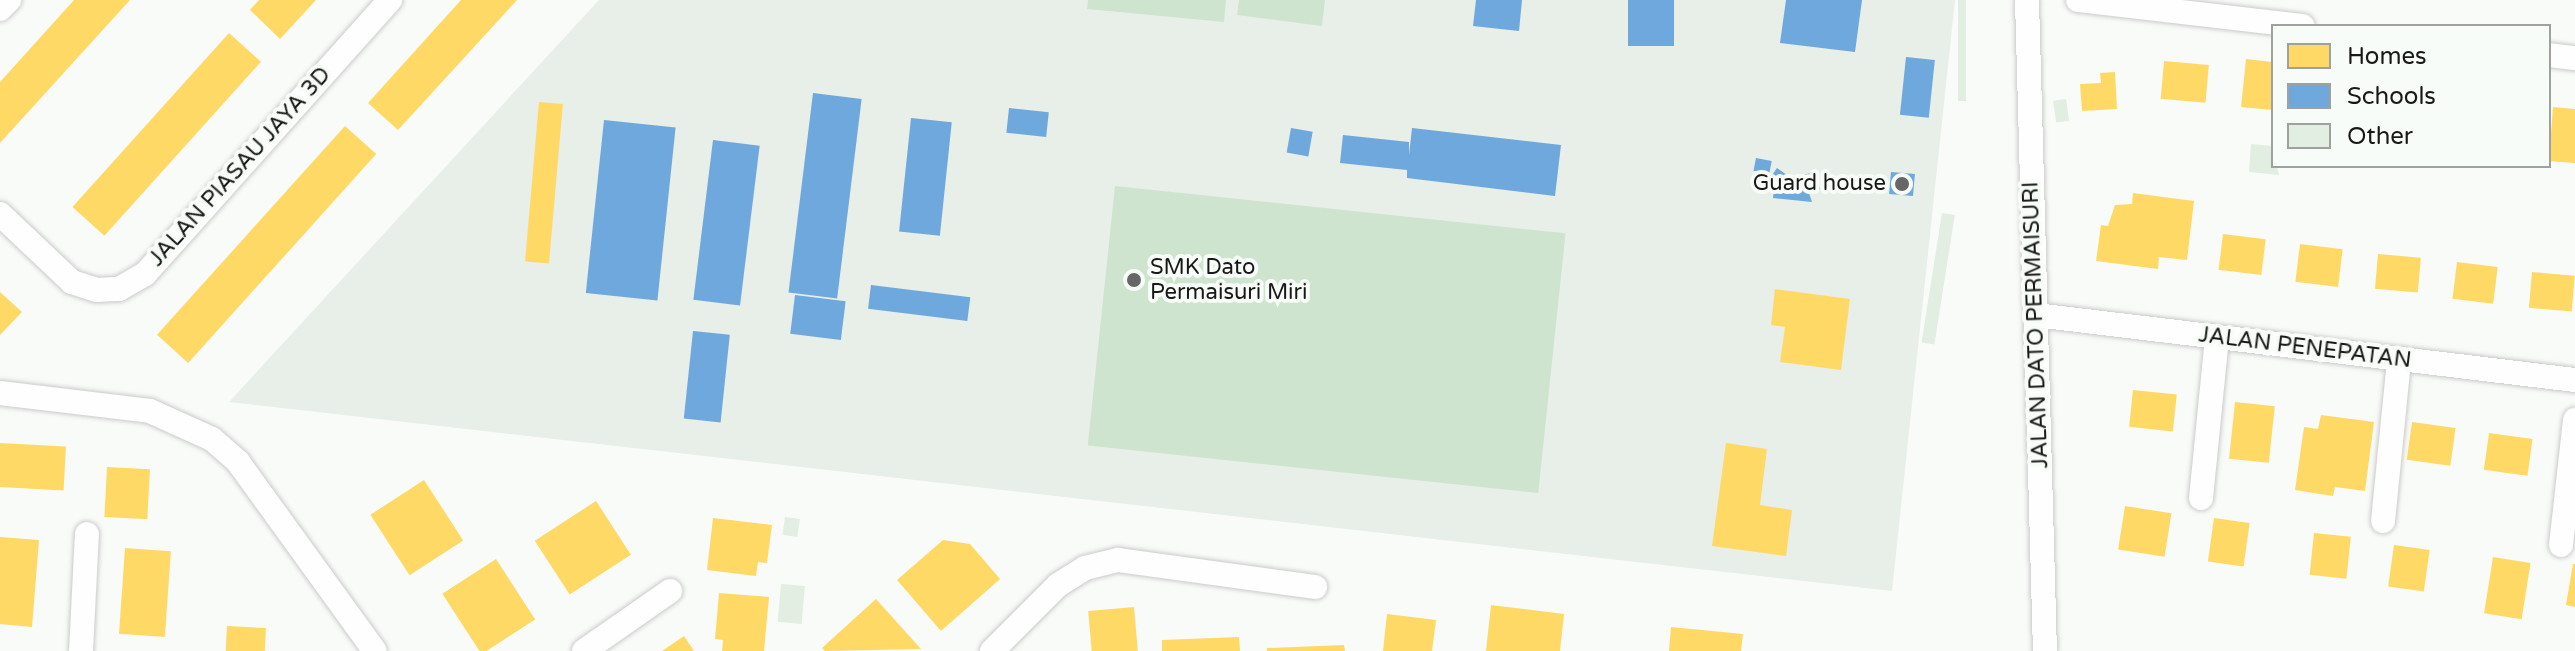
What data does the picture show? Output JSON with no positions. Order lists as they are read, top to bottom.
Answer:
{
  "streets": {
    "street": ["JALAN PIASAU JAYA 3D", "JALAN DATO PERMAISURI", "JALAN PENEPATAN"]
  },
  "crossings": [
    ["JALAN DATO PERMAISURI", "JALAN PENEPATAN"]
  ],
  "places": ["Guard house", "SMK Dato Permaisuri Miri"],
  "legend": ["Homes", "Schools", "Other"]
}
